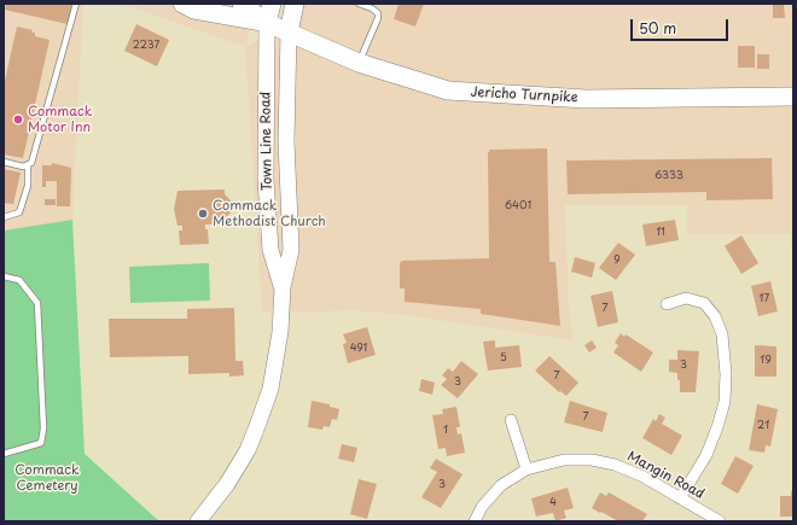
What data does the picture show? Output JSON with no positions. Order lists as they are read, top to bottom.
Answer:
{
  "streets": {
    "main road": ["Jericho Turnpike", "Town Line Road"],
    "street": ["Mangin Road"]
  },
  "crossings": [
    ["Jericho Turnpike", "Town Line Road"]
  ],
  "parks": ["Commack Cemetery"],
  "places": ["Commack Motor Inn", "Commack Methodist Church"],
  "house_numbers": [
    "2237",
    "6333",
    "6401",
    "11",
    "9",
    "17",
    "7",
    "491",
    "5",
    "19",
    "3",
    "7",
    "3",
    "7",
    "21",
    "1",
    "3",
    "4"
  ],
  "scale_bar": "50 m"
}
